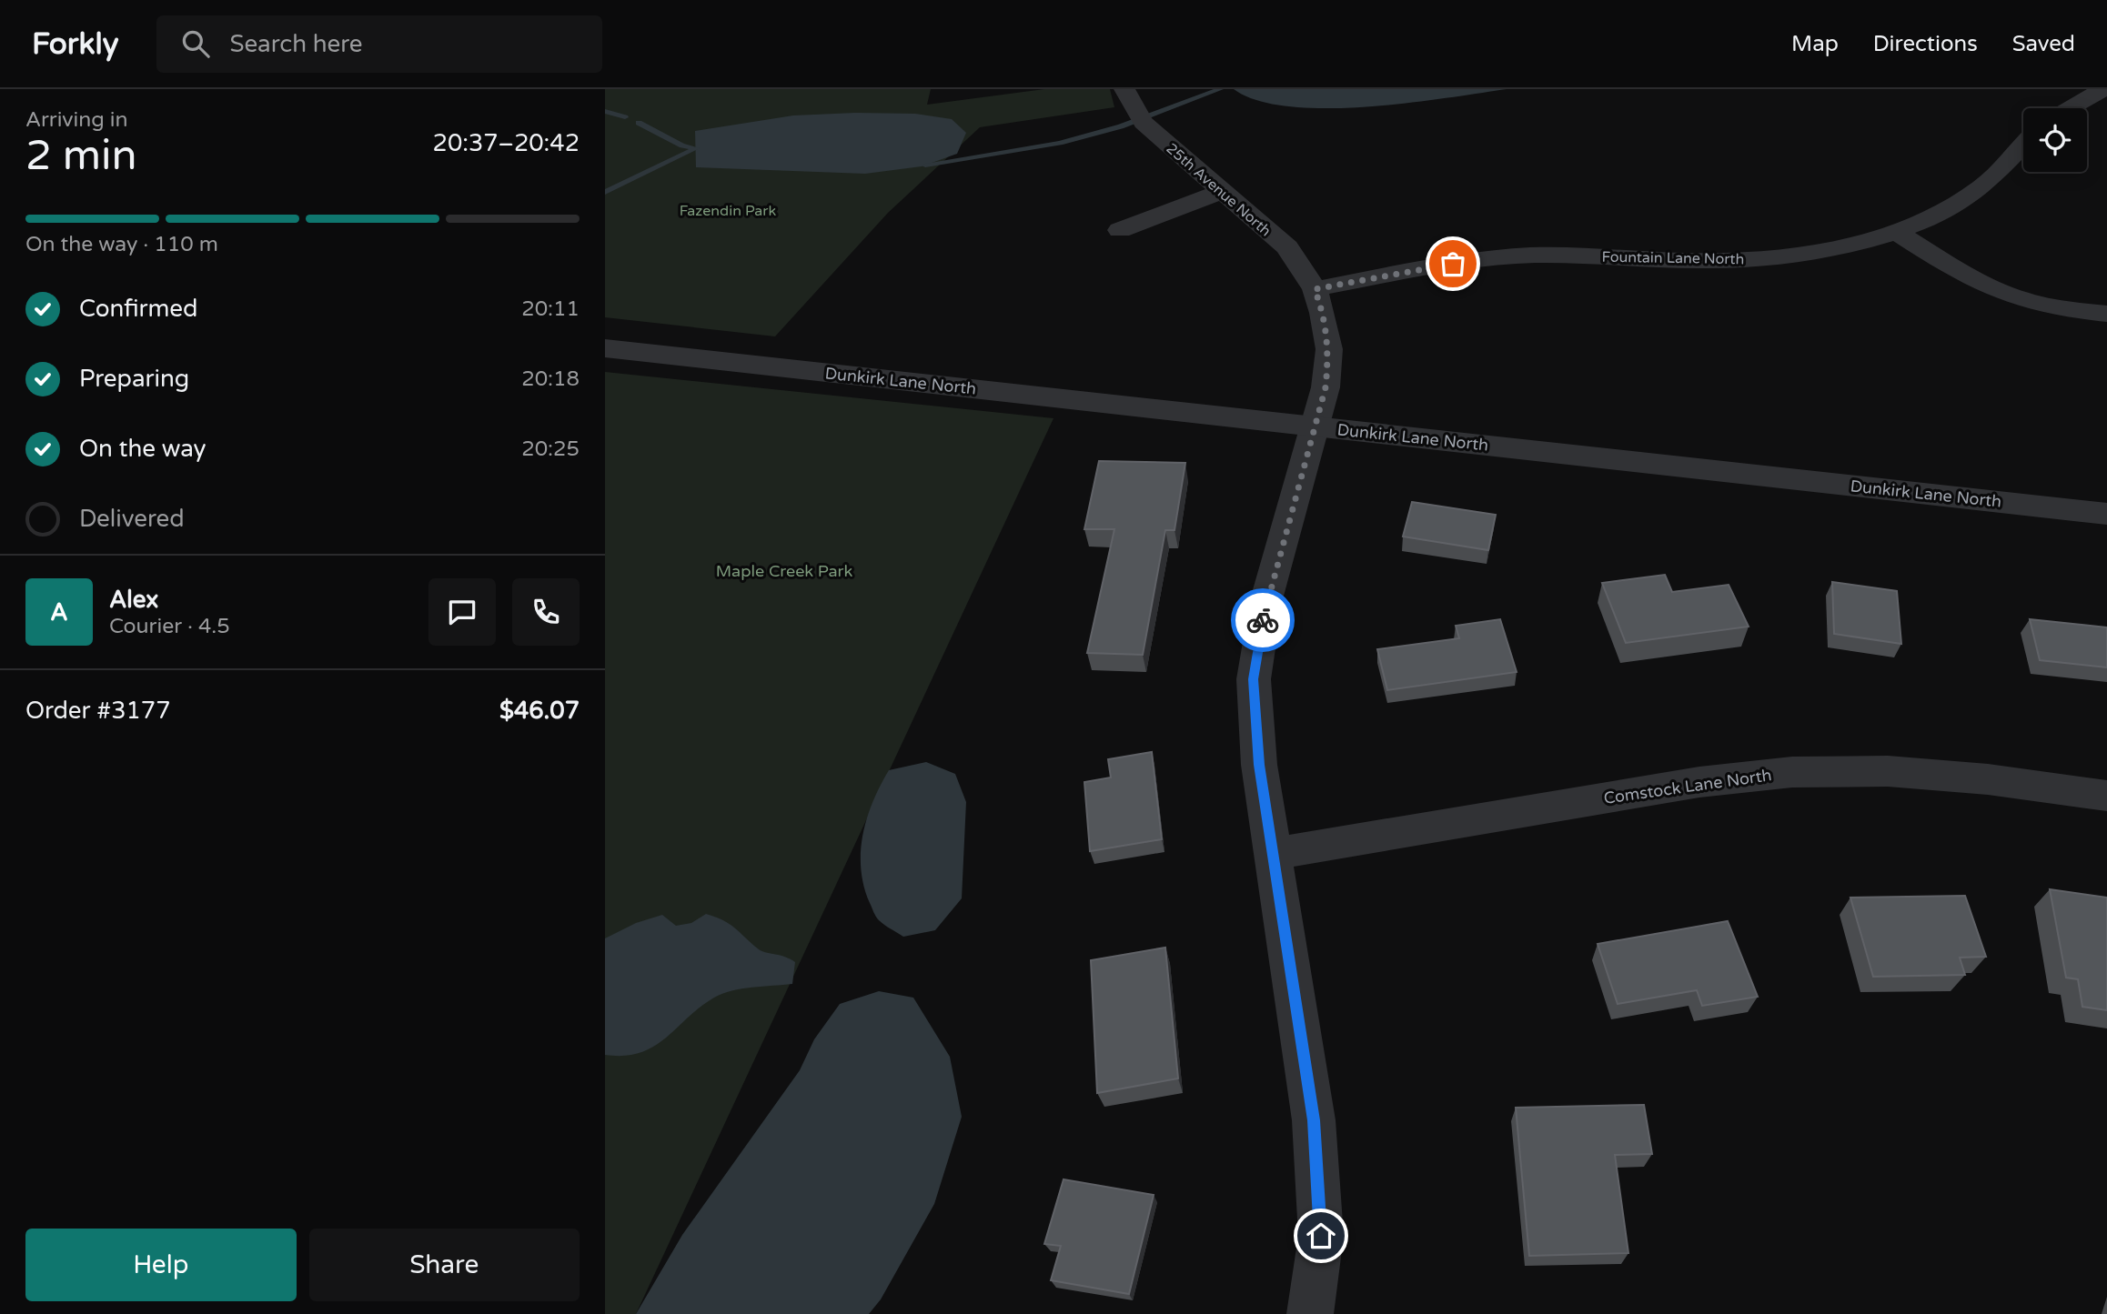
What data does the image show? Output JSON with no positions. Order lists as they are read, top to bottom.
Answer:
{
  "streets": {
    "street": [
      "25th Avenue North",
      "Fountain Lane North",
      "Dunkirk Lane North",
      "Comstock Lane North"
    ]
  },
  "crossings": [
    ["25th Avenue North", "Fountain Lane North"],
    ["25th Avenue North", "Dunkirk Lane North"],
    ["25th Avenue North", "Comstock Lane North"]
  ],
  "parks": ["Fazendin Park", "Maple Creek Park"],
  "page": {
    "header": "Forkly",
    "search": "Search here",
    "nav": ["Map", "Directions", "Saved"],
    "heading": ["2 min", "Arriving in", "20:37–20:42"],
    "panel": [
      "Alex",
      "Courier · 4.5",
      "Order #3177",
      "$46.07"
    ],
    "bar": "On the way · 110 m",
    "list": [
      ["Confirmed", "20:11"],
      ["Preparing", "20:18"],
      ["On the way", "20:25"],
      "Delivered"
    ],
    "round": "A",
    "buttons": ["Help", "Share"]
  }
}
